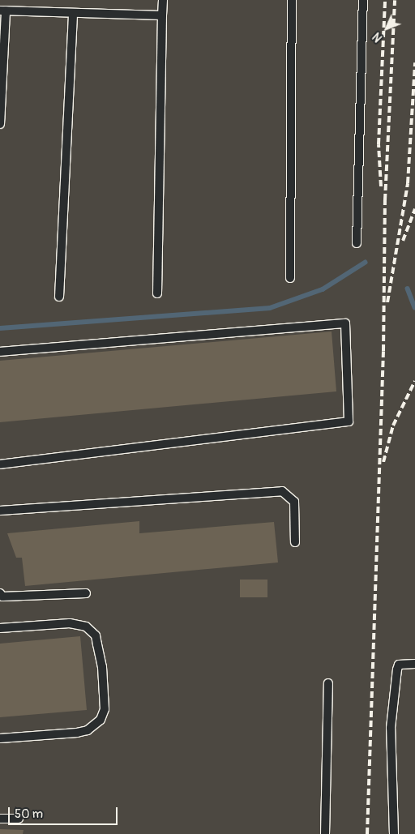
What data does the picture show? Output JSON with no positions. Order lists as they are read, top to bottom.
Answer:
{
  "scale_bar": "50 m",
  "north": "bottom left"
}
